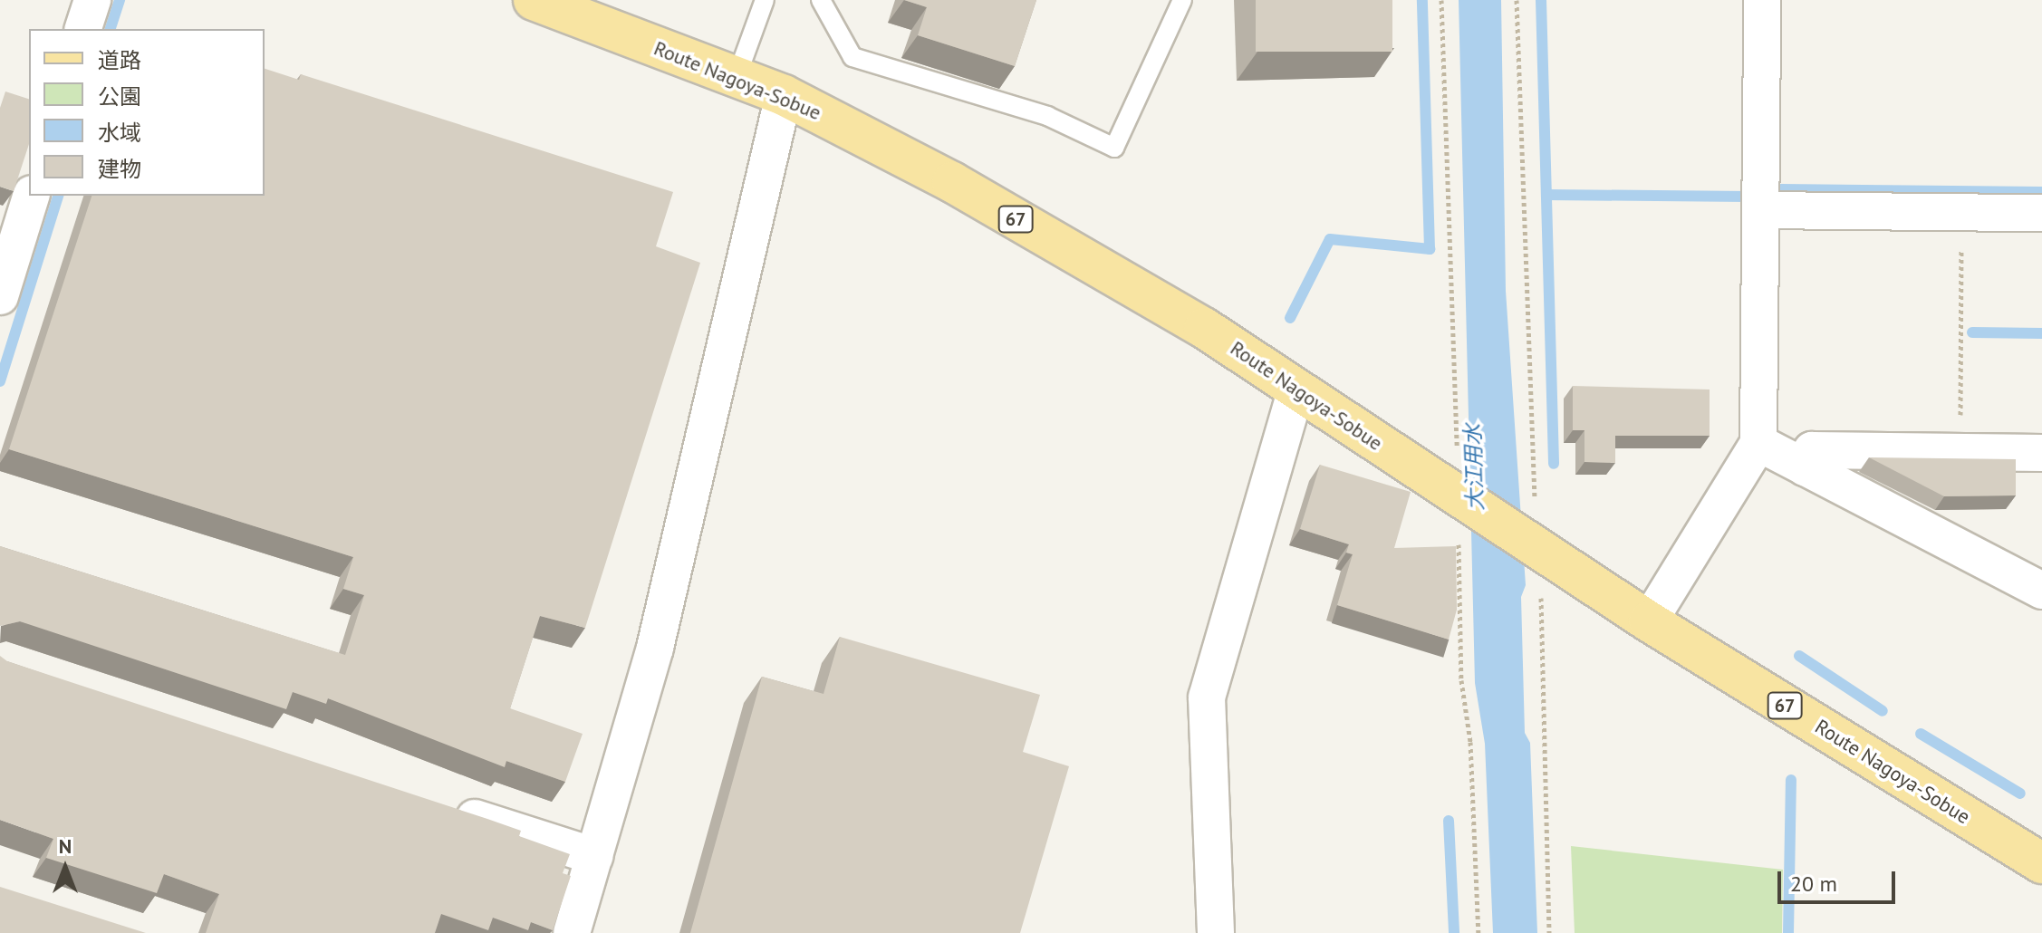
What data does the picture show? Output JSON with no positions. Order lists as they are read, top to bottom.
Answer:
{
  "streets": {
    "main road": ["Route Nagoya-Sobue", "67"]
  },
  "water": ["大江用水"],
  "legend": [
    "道路",
    "公園",
    "水域",
    "建物"
  ],
  "scale_bar": "20 m",
  "north": "top"
}
